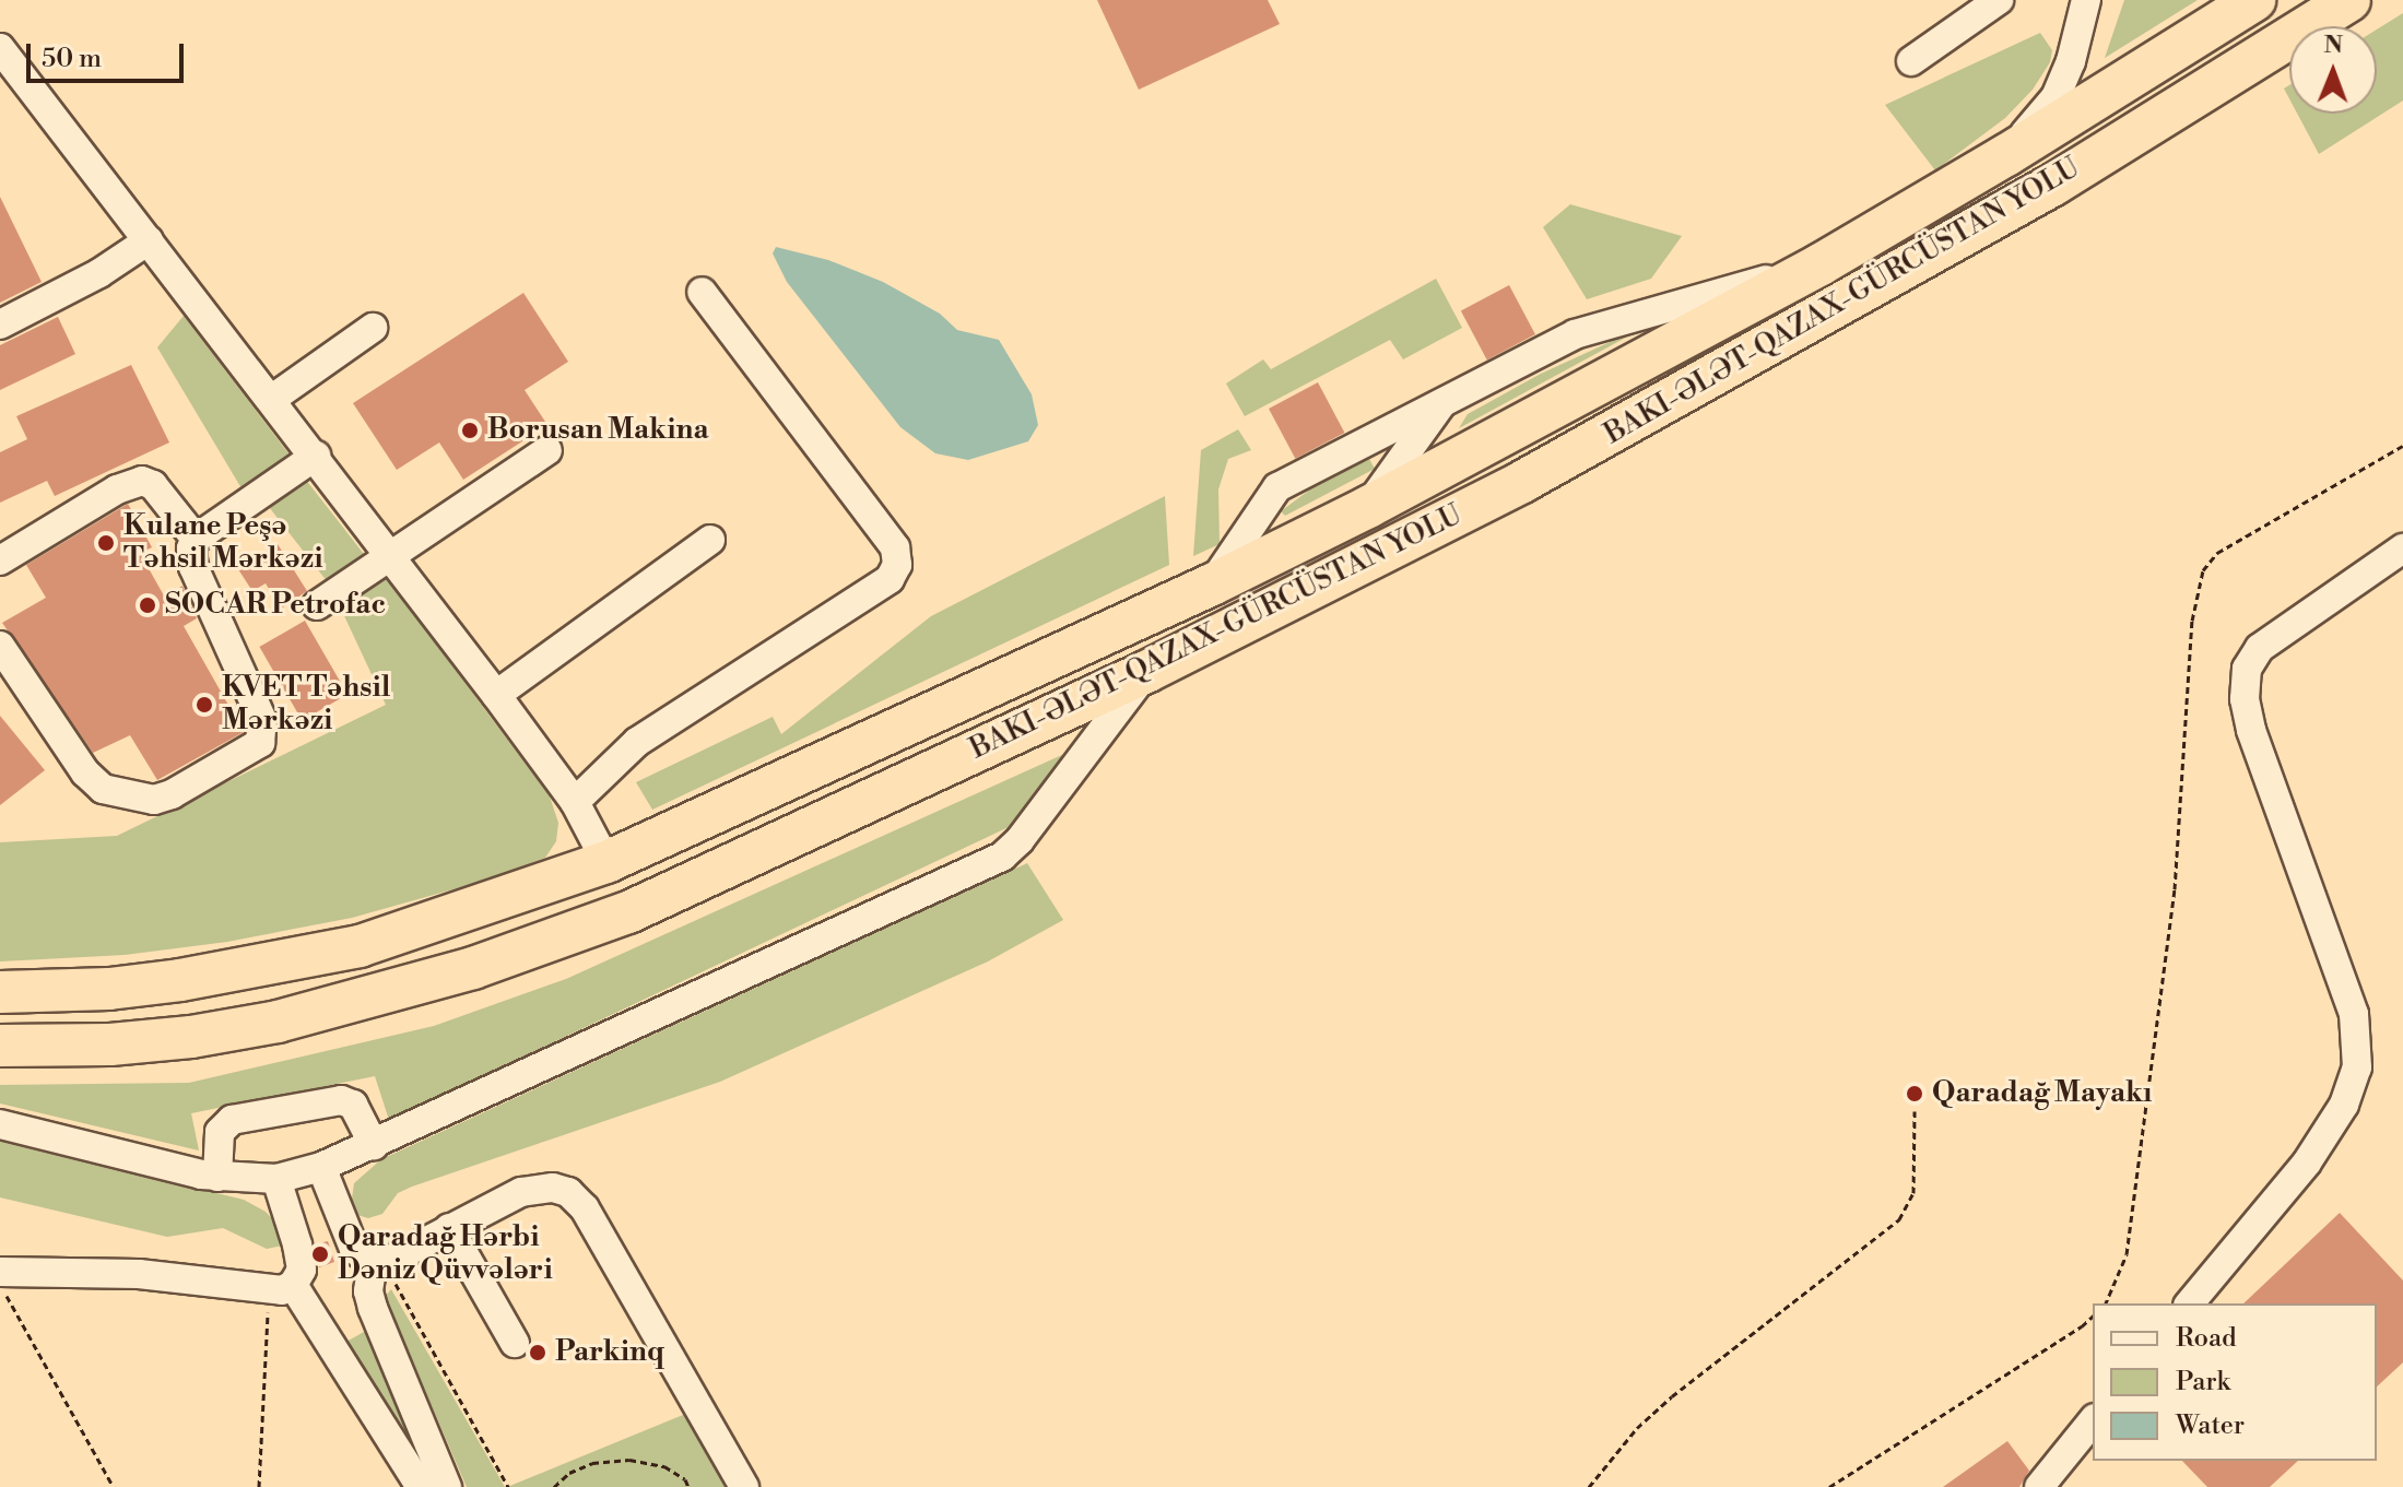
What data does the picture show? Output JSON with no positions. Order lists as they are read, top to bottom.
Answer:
{
  "places": [
    "Borusan Makina",
    "Kulane Peşə Təhsil Mərkəzi",
    "SOCAR Petrofac",
    "KVET Təhsil Mərkəzi",
    "Qaradağ Mayakı",
    "Qaradağ Hərbi Dəniz Qüvvələri",
    "Parkinq"
  ],
  "legend": ["Road", "Park", "Water"],
  "scale_bar": "50 m",
  "north": "top"
}
